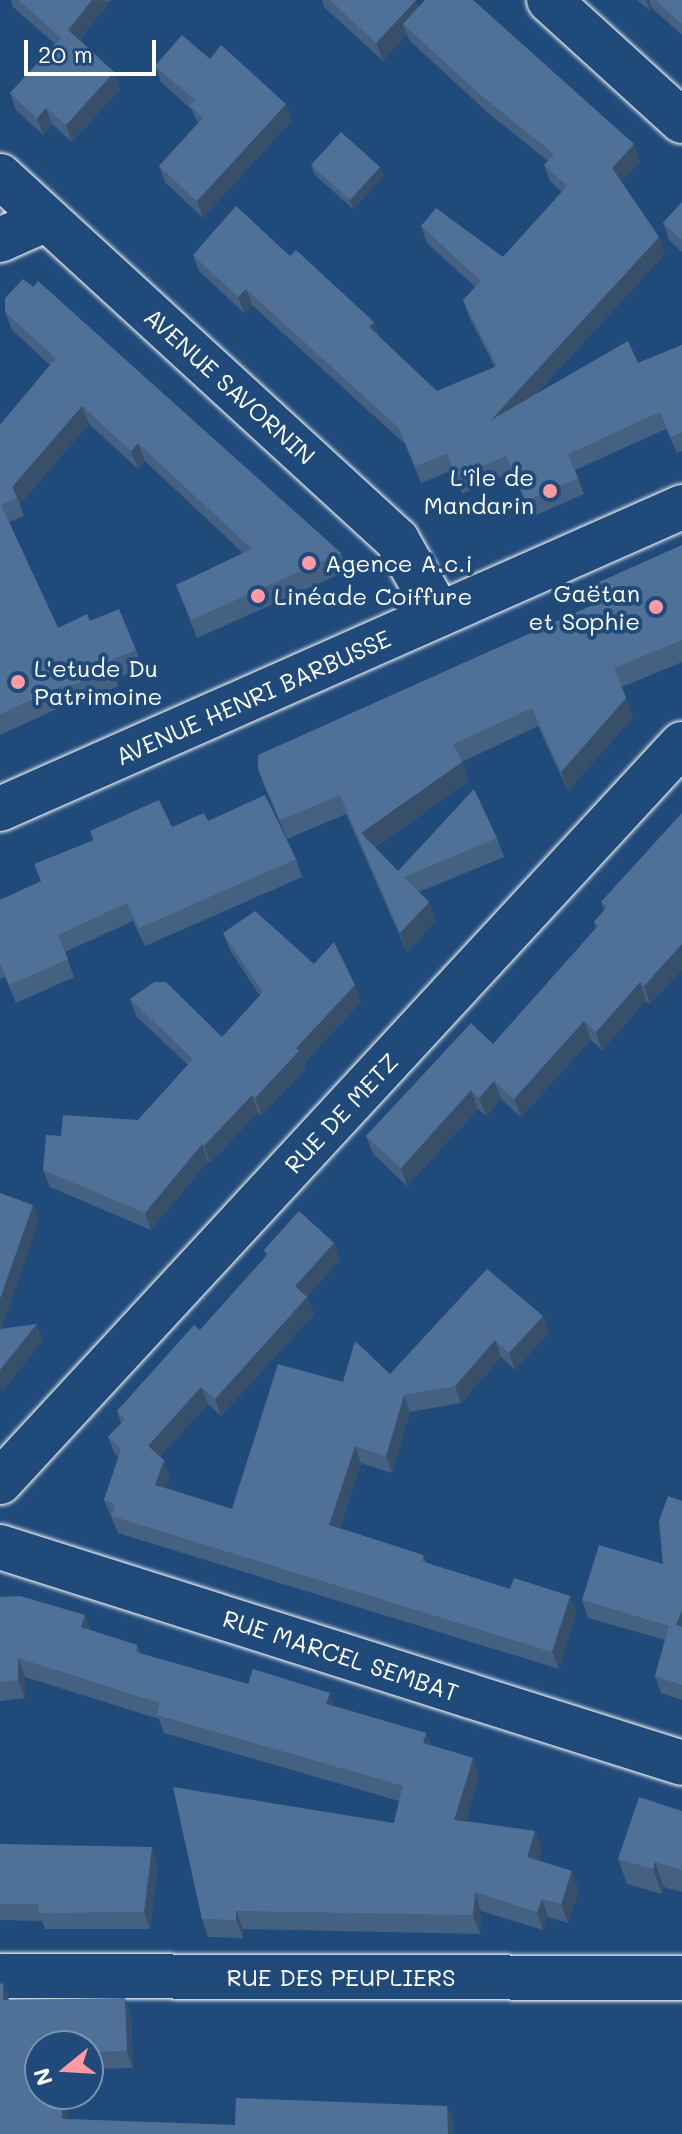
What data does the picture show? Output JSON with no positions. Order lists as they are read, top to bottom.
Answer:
{
  "streets": {
    "street": [
      "AVENUE SAVORNIN",
      "AVENUE HENRI BARBUSSE",
      "RUE DE METZ",
      "RUE MARCEL SEMBAT",
      "RUE DES PEUPLIERS"
    ]
  },
  "crossings": [
    ["AVENUE SAVORNIN", "AVENUE HENRI BARBUSSE"]
  ],
  "places": [
    "L'île de Mandarin",
    "Agence A.c.i",
    "Linéade Coiffure",
    "Gaëtan et Sophie",
    "L'etude Du Patrimoine"
  ],
  "scale_bar": "20 m",
  "north": "left"
}
